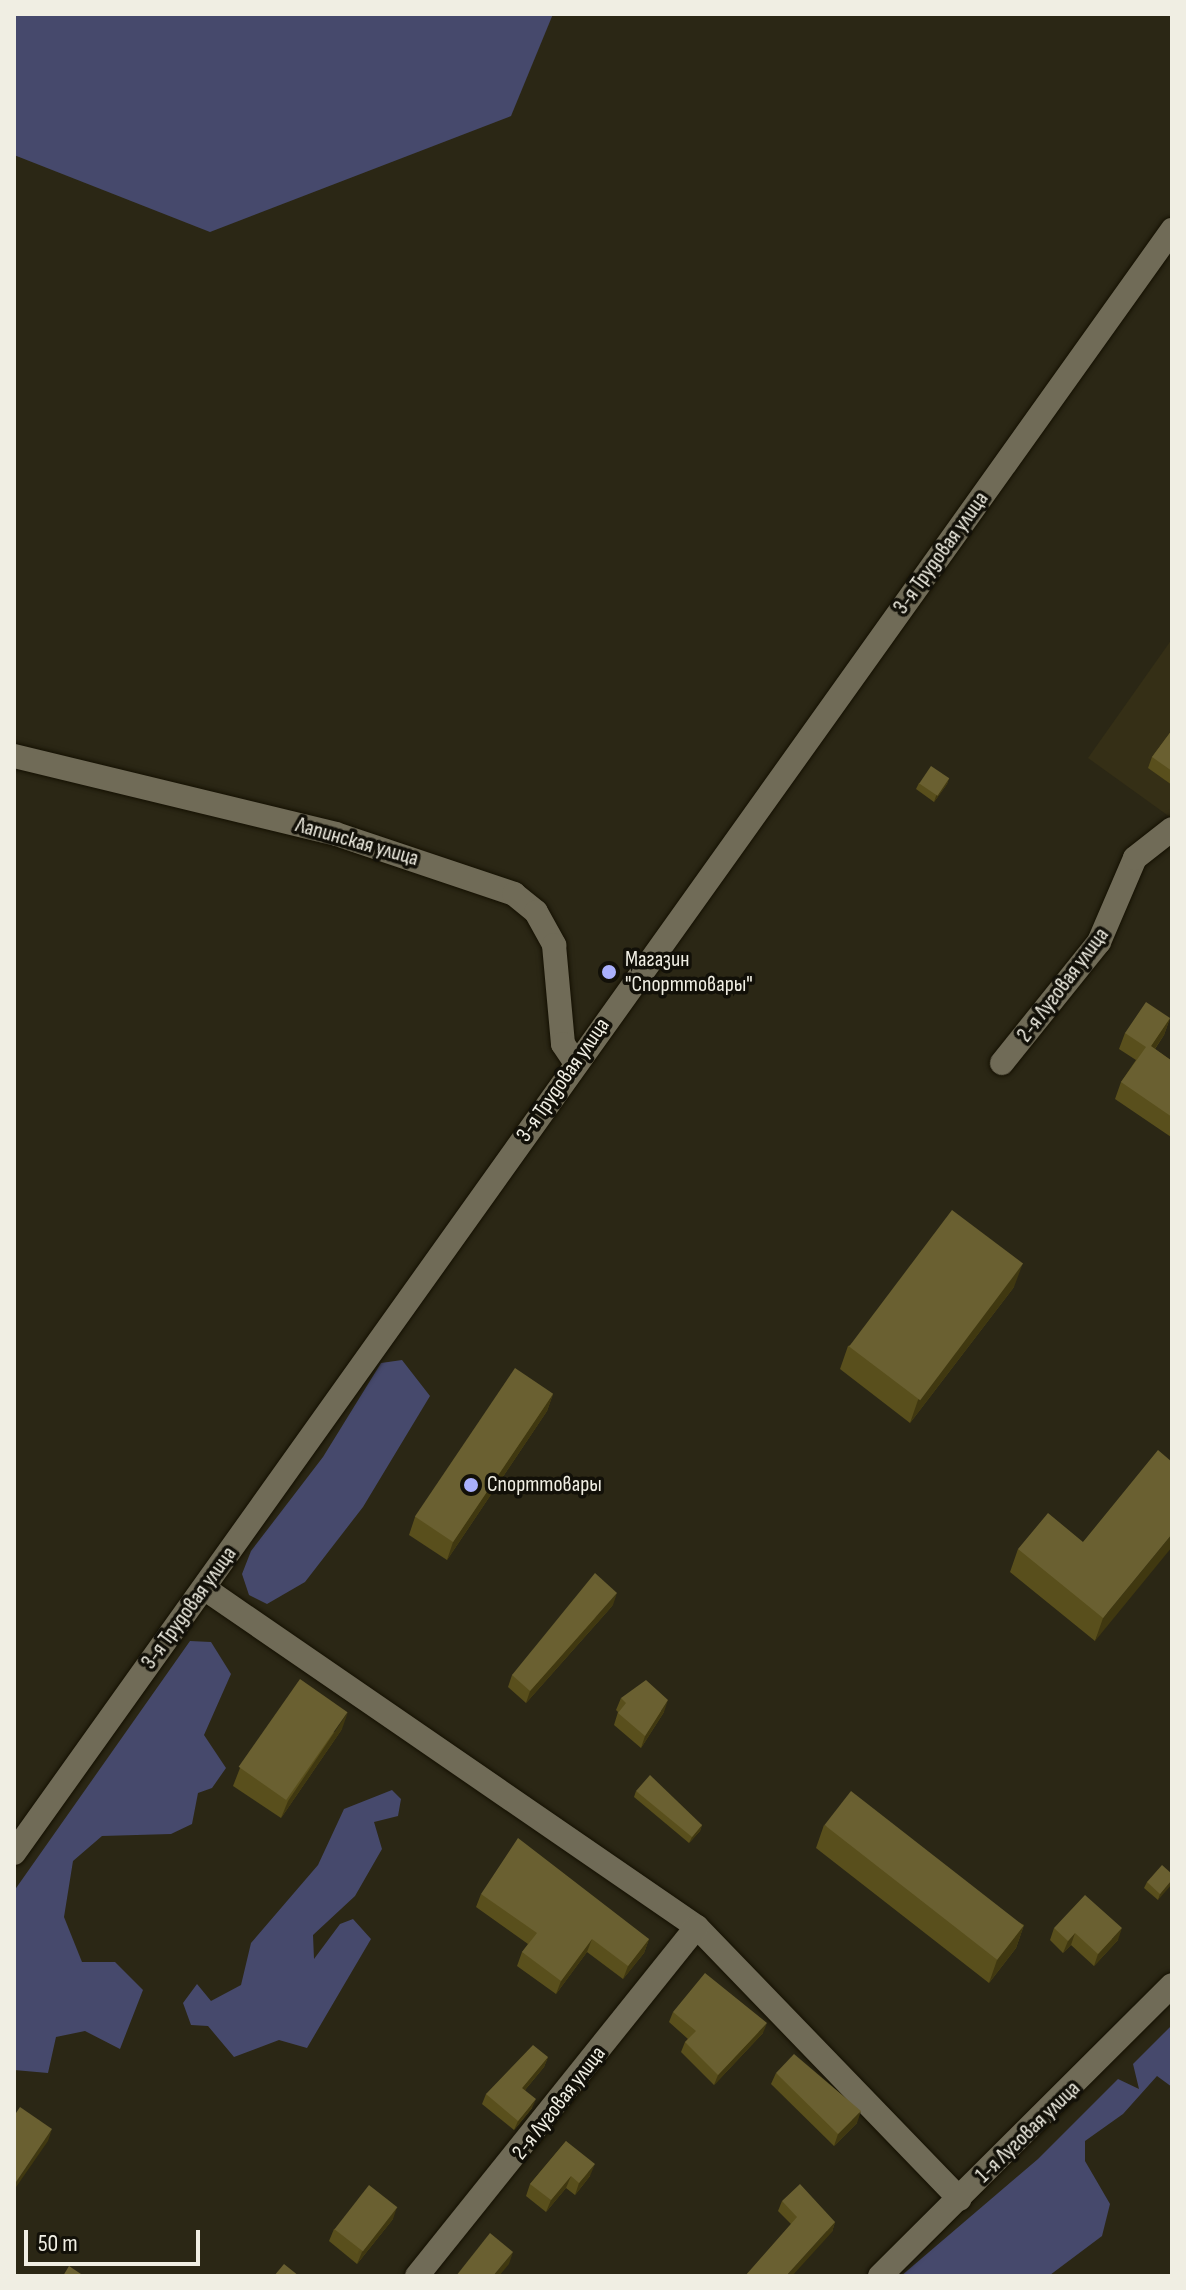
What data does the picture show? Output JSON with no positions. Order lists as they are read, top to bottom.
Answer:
{
  "streets": {
    "street": [
      "3-я Трудовая улица",
      "Лапинская улица",
      "2-я Луговая улица",
      "1-я Луговая улица"
    ]
  },
  "crossings": [
    ["3-я Трудовая улица", "Лапинская улица"]
  ],
  "places": ["Магазин \"Спорттовары\"", "Спорттовары"],
  "scale_bar": "50 m"
}
